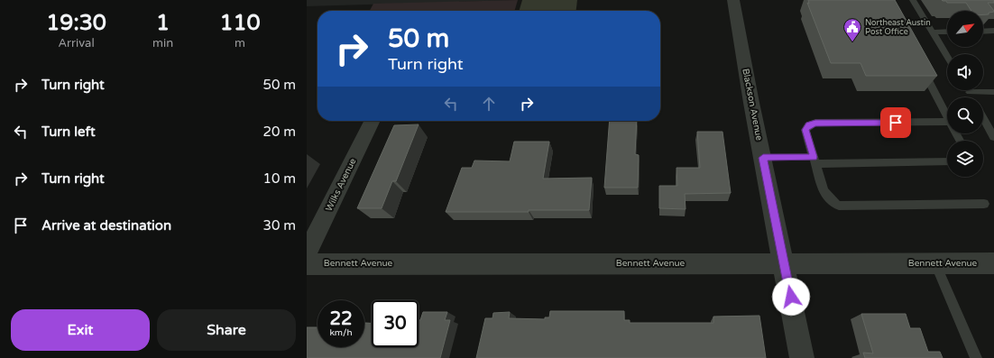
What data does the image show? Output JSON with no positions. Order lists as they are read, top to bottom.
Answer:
{
  "streets": {
    "street": ["Blackson Avenue", "Wilks Avenue", "Bennett Avenue"]
  },
  "crossings": [
    ["Blackson Avenue", "Bennett Avenue"]
  ],
  "places": {
    "public building": ["Northeast Austin Post Office"]
  },
  "north": "top right",
  "page": {
    "eta": [
      "19:30",
      "Arrival",
      "1",
      "min",
      "110",
      "m"
    ],
    "turn": ["50 m", "Turn right"],
    "list": [
      {
        "name": "Turn right",
        "value": "50 m"
      },
      {
        "name": "Turn left",
        "value": "20 m"
      },
      {
        "name": "Turn right",
        "value": "10 m"
      },
      {
        "name": "Arrive at destination",
        "value": "30 m"
      }
    ],
    "speed": "22 km/h",
    "limit": "30",
    "buttons": ["Exit", "Share"]
  }
}
